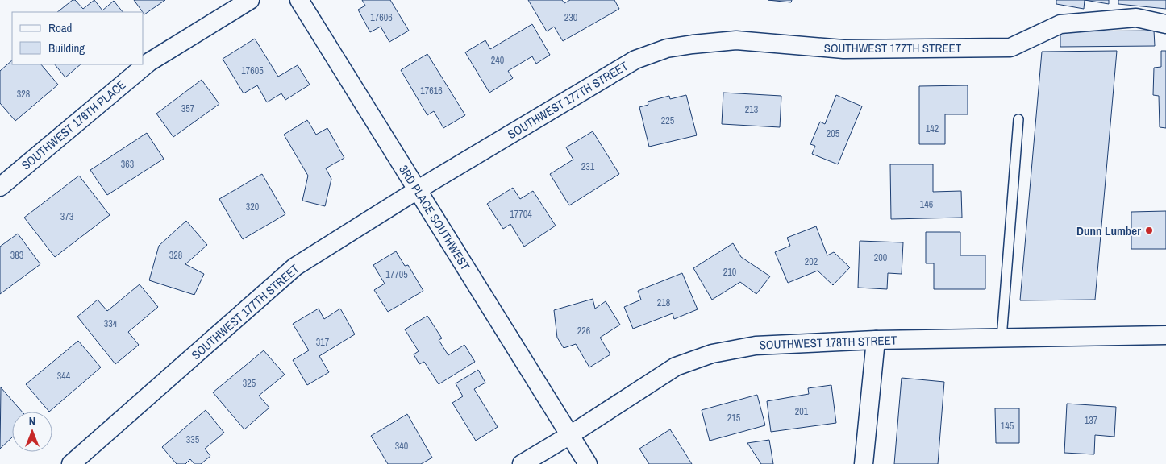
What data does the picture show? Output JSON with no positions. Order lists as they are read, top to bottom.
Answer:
{
  "streets": {
    "street": [
      "SOUTHWEST 177TH STREET",
      "SOUTHWEST 176TH PLACE",
      "3RD PLACE SOUTHWEST",
      "SOUTHWEST 178TH STREET"
    ]
  },
  "crossings": [
    ["SOUTHWEST 177TH STREET", "3RD PLACE SOUTHWEST"],
    ["3RD PLACE SOUTHWEST", "SOUTHWEST 178TH STREET"]
  ],
  "places": ["Dunn Lumber"],
  "house_numbers": [
    "17606",
    "230",
    "240",
    "17605",
    "17616",
    "328",
    "357",
    "213",
    "225",
    "142",
    "205",
    "363",
    "231",
    "146",
    "320",
    "17704",
    "373",
    "383",
    "328",
    "200",
    "202",
    "210",
    "17705",
    "218",
    "334",
    "226",
    "317",
    "344",
    "325",
    "201",
    "215",
    "137",
    "145",
    "335",
    "340"
  ],
  "legend": ["Road", "Building"],
  "north": "top"
}
